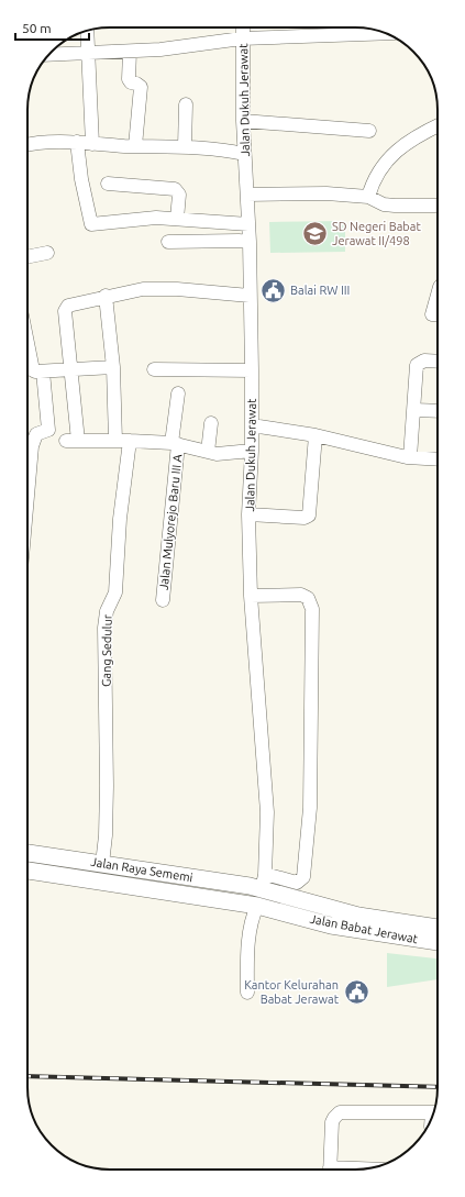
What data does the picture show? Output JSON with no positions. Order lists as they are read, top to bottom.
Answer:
{
  "streets": {
    "main road": ["Jalan Raya Sememi", "Jalan Babat Jerawat"],
    "street": ["Jalan Dukuh Jerawat", "Jalan Mulyorejo Baru III A", "Gang Sedulur"]
  },
  "crossings": [
    ["Jalan Dukuh Jerawat", "Jalan Raya Sememi"],
    ["Jalan Dukuh Jerawat", "Jalan Babat Jerawat"],
    ["Gang Sedulur", "Jalan Raya Sememi"],
    ["Jalan Raya Sememi", "Jalan Babat Jerawat"]
  ],
  "places": {
    "school or university": ["SD Negeri Babat Jerawat II/498"],
    "public building": ["Balai RW III", "Kantor Kelurahan Babat Jerawat"]
  },
  "scale_bar": "50 m"
}
